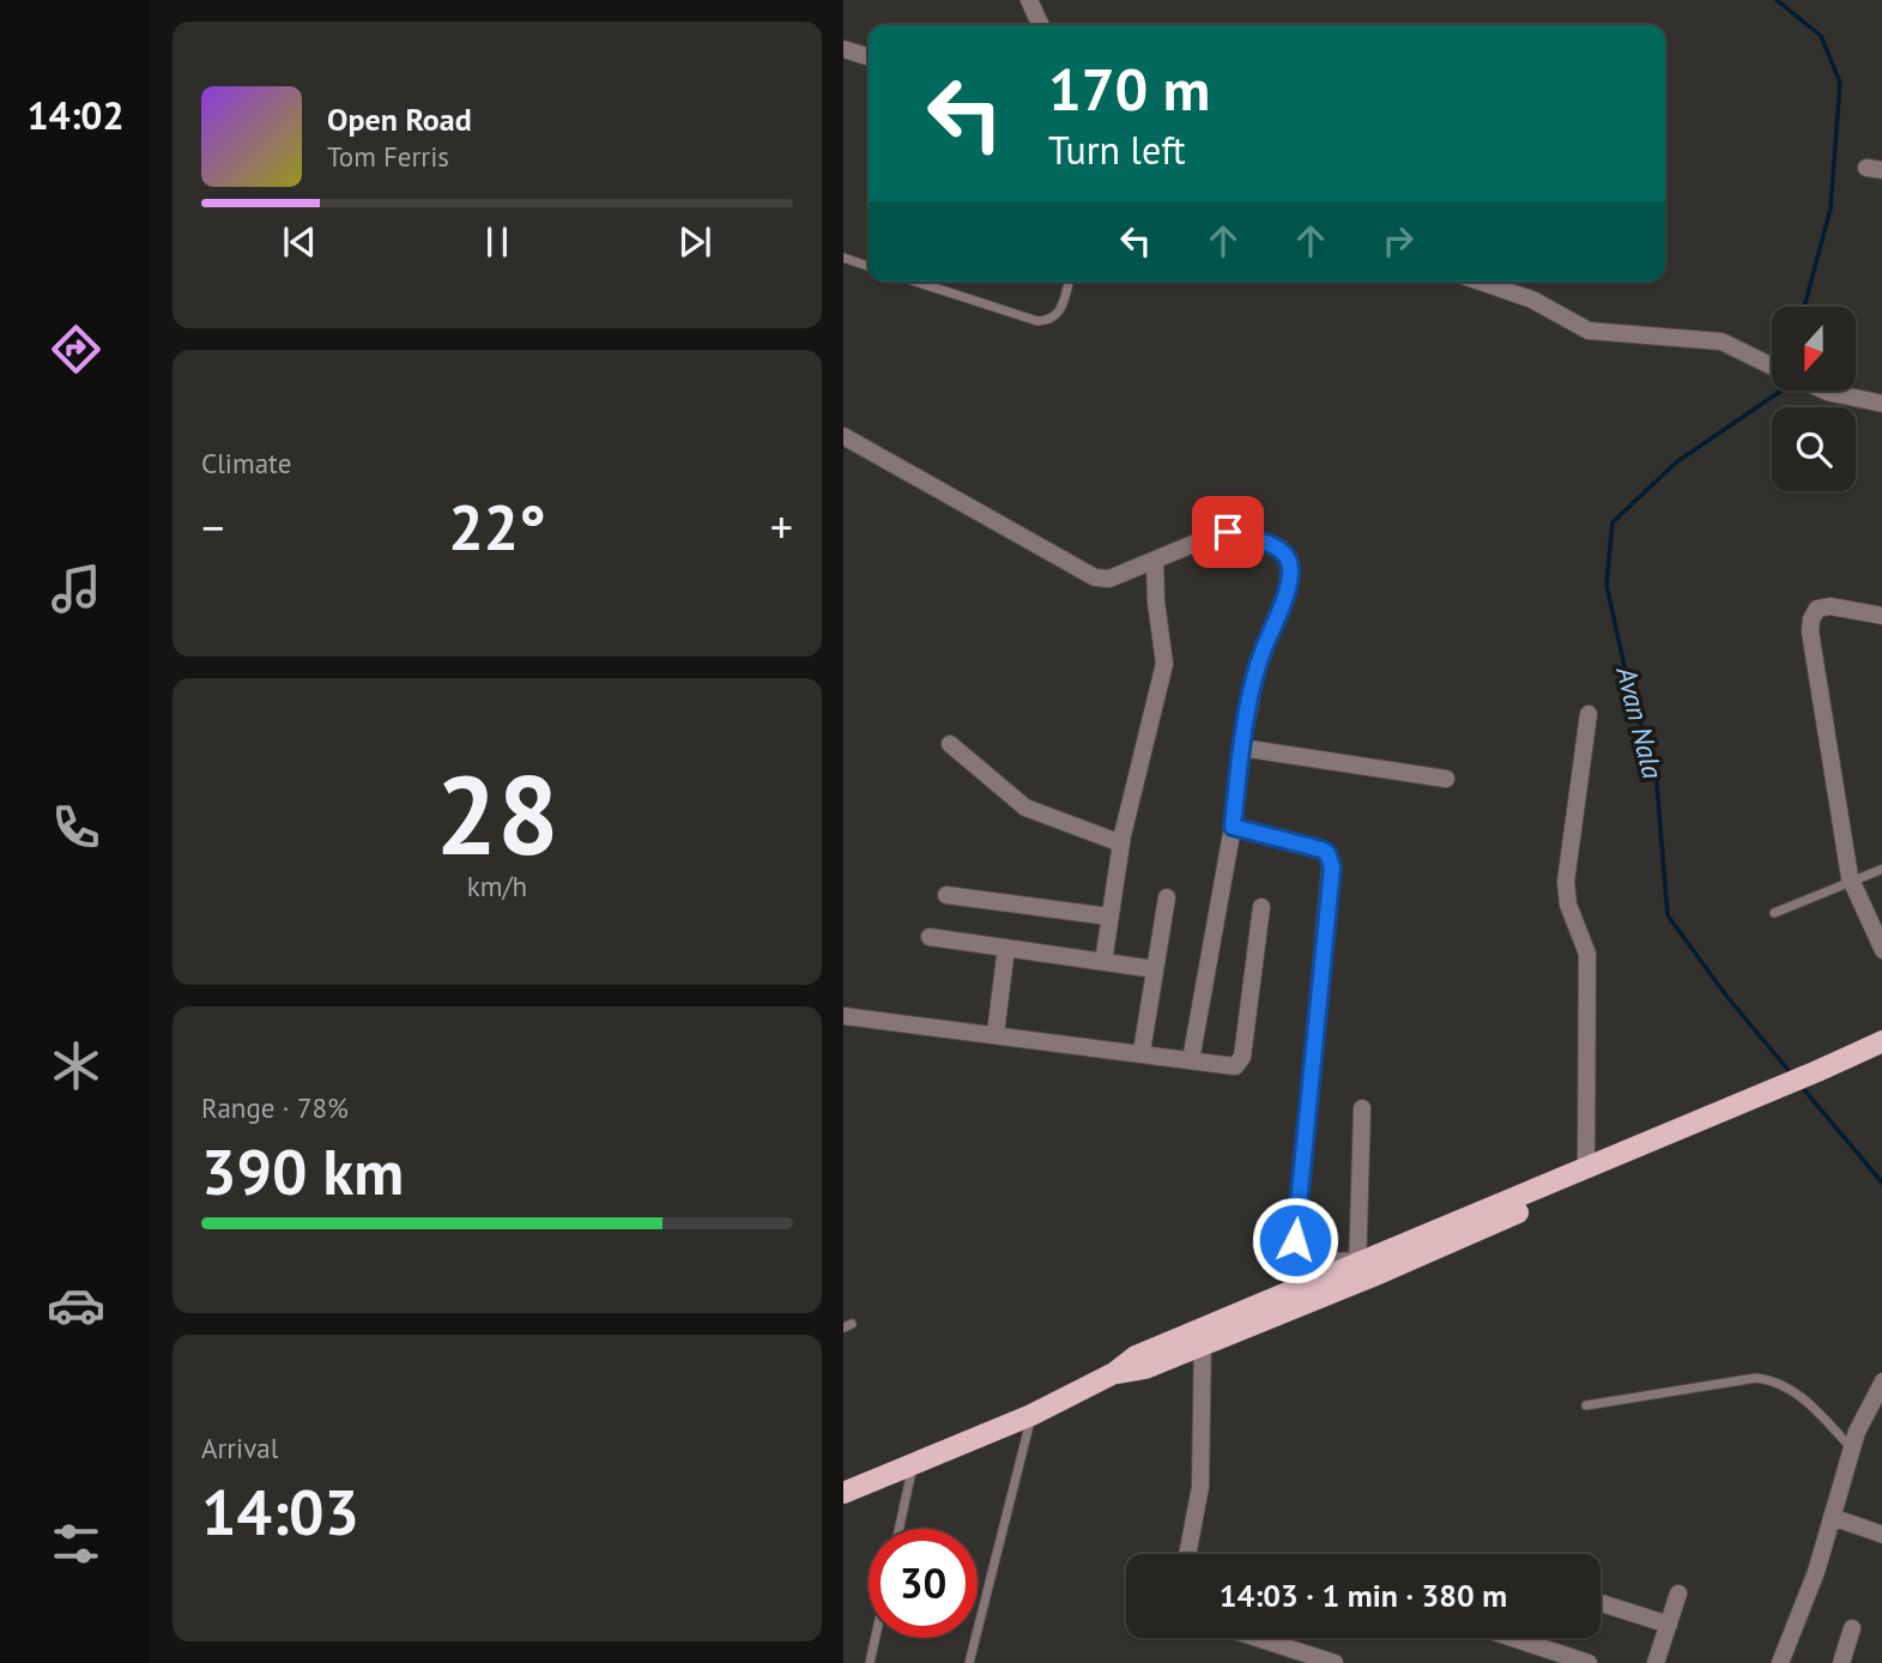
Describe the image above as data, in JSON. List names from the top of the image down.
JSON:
{
  "water": ["Avan Nala"],
  "north": "bottom",
  "page": {
    "tabs": "14:02",
    "turn": ["170 m", "Turn left"],
    "song": ["Open Road", "Tom Ferris"],
    "tile": [
      "Climate",
      ["28", "km/h"],
      ["Range · 78%", "390 km"],
      ["Arrival", "14:03"]
    ],
    "heat": ["−", "22°", "+"],
    "limit": "30",
    "trip": "14:03 · 1 min · 380 m"
  }
}
